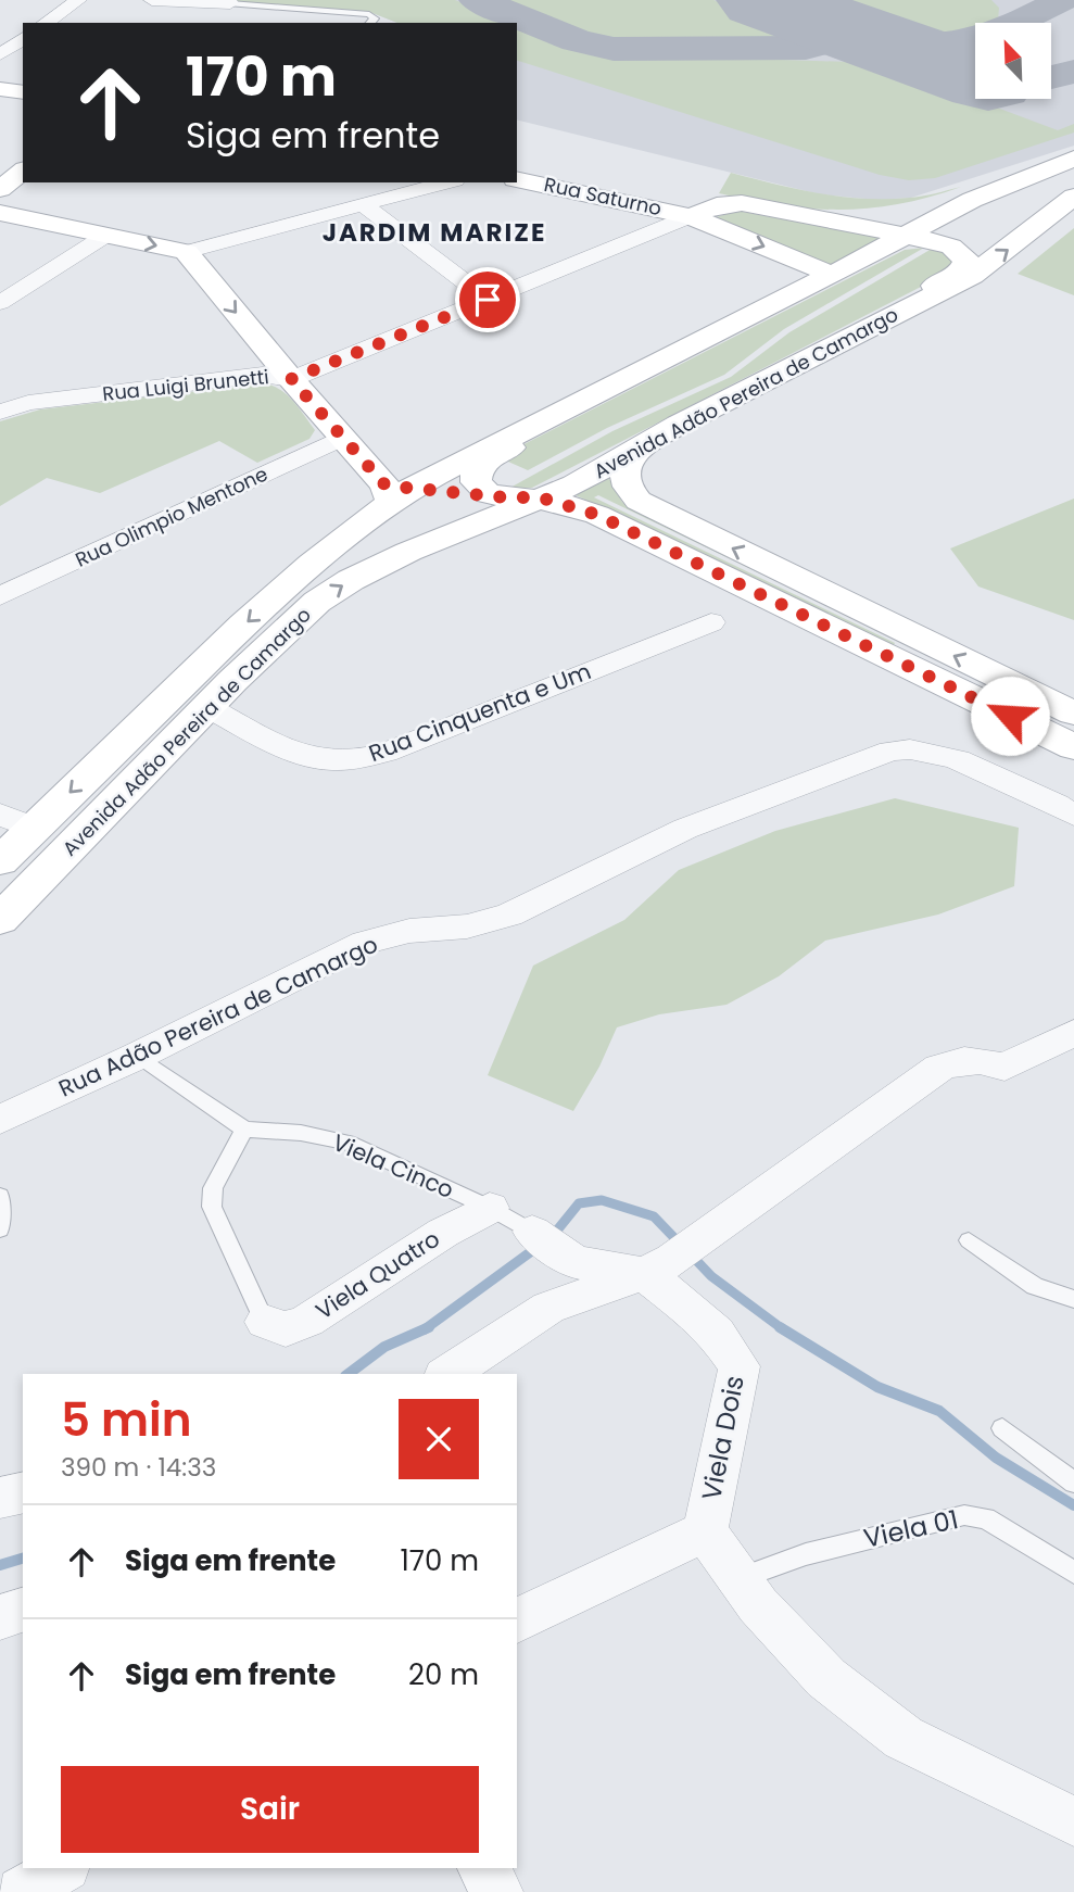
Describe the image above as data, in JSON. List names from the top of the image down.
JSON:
{
  "streets": {
    "main road": ["Rua Saturno", "Rua Luigi Brunetti", "Avenida Adão Pereira de Camargo"],
    "street": [
      "Rua Olimpio Mentone",
      "Rua Cinquenta e Um",
      "Rua Adão Pereira de Camargo",
      "Viela Quatro",
      "Viela Dois"
    ],
    "lane": ["Viela Cinco", "Viela 01"]
  },
  "crossings": [
    ["Rua Saturno", "Rua Luigi Brunetti"],
    ["Avenida Adão Pereira de Camargo", "Rua Cinquenta e Um"],
    ["Viela Cinco", "Viela Quatro"],
    ["Viela Cinco", "Viela Dois"]
  ],
  "districts": ["JARDIM MARIZE"],
  "north": "top left",
  "page": {
    "turn": ["170 m", "Siga em frente"],
    "heading": ["5 min", "390 m · 14:33"],
    "list": [
      {
        "name": "Siga em frente",
        "value": "170 m"
      },
      {
        "name": "Siga em frente",
        "value": "20 m"
      }
    ],
    "buttons": "Sair"
  }
}
